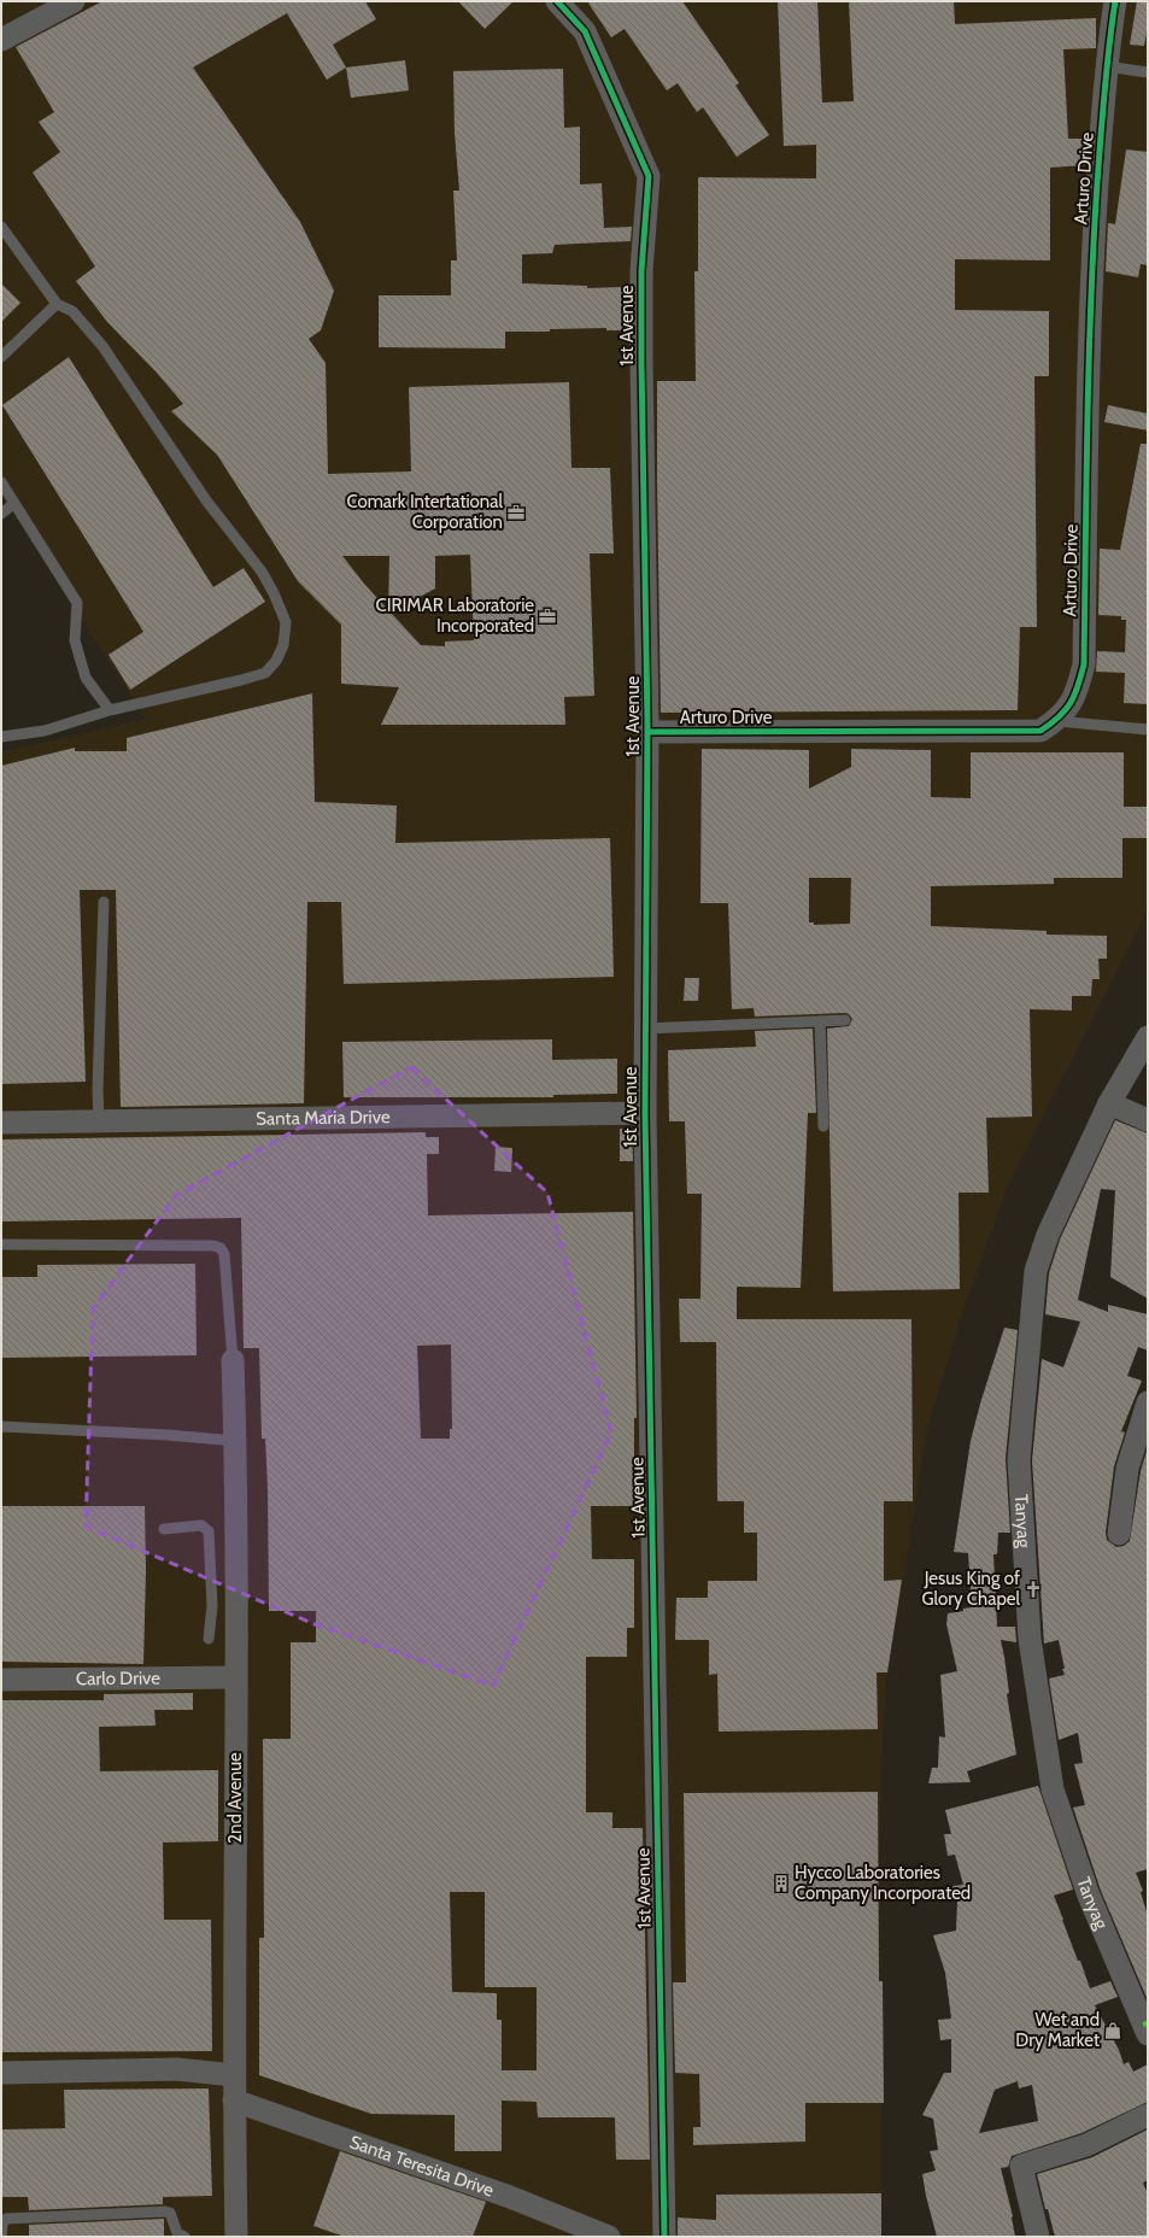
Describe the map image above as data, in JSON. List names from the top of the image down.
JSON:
{
  "streets": {
    "street": [
      "Arturo Drive",
      "1st Avenue",
      "Santa Maria Drive",
      "Tanyag",
      "Carlo Drive",
      "2nd Avenue",
      "Santa Teresita Drive"
    ]
  },
  "crossings": [
    ["Arturo Drive", "1st Avenue"],
    ["1st Avenue", "Santa Maria Drive"],
    ["Carlo Drive", "2nd Avenue"],
    ["2nd Avenue", "Santa Teresita Drive"]
  ],
  "places": {
    "office": ["Comark Intertational Corporation", "CIRIMAR Laboratorie Incorporated"],
    "church": ["Jesus King of Glory Chapel"],
    "building": ["Hycco Laboratories Company Incorporated"],
    "shop": ["Wet and Dry Market"]
  }
}
